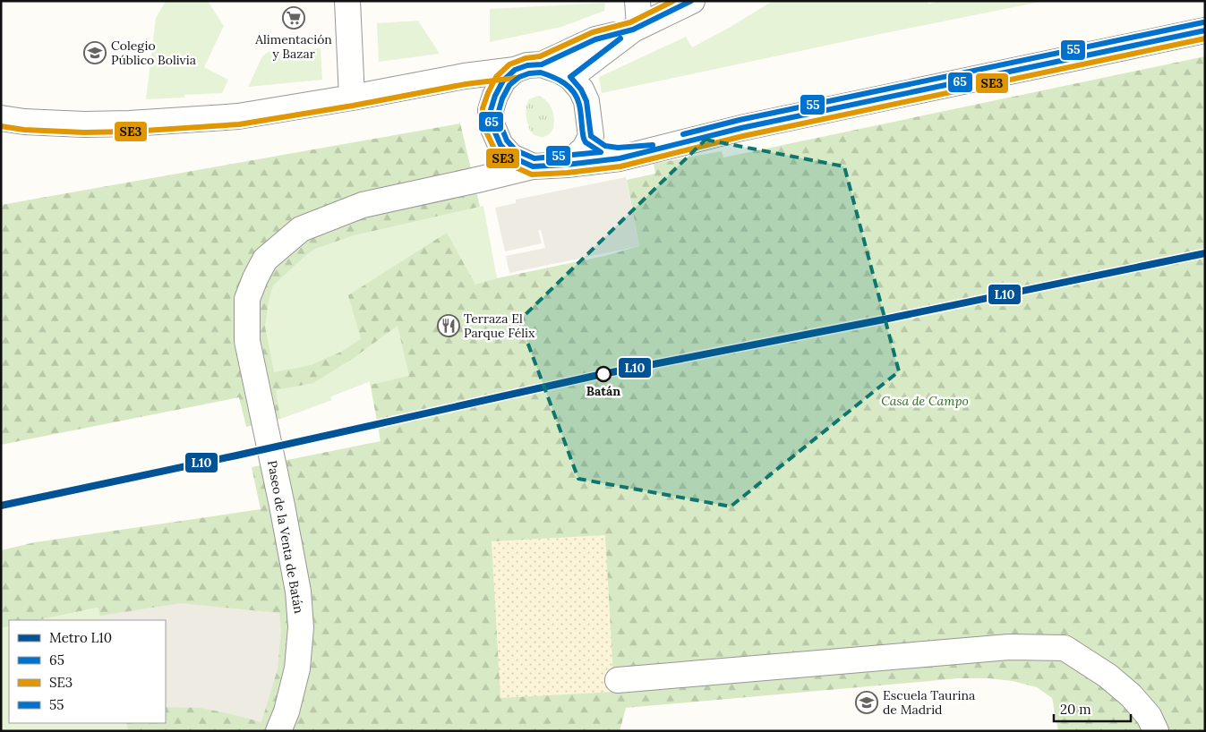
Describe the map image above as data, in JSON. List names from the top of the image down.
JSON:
{
  "streets": {
    "street": ["Paseo de la Venta de Batán"]
  },
  "parks": ["Casa de Campo"],
  "places": {
    "supermarket": ["Alimentación y Bazar"],
    "school or university": ["Colegio Público Bolivia", "Escuela Taurina de Madrid"],
    "restaurant": ["Terraza El Parque Félix"],
    "other": ["Batán"]
  },
  "lines": [
    "transit line 65",
    "transit line SE3",
    "transit line 55",
    "metro line L10"
  ],
  "legend": [
    "Metro L10",
    "65",
    "SE3",
    "55"
  ],
  "scale_bar": "20 m"
}
